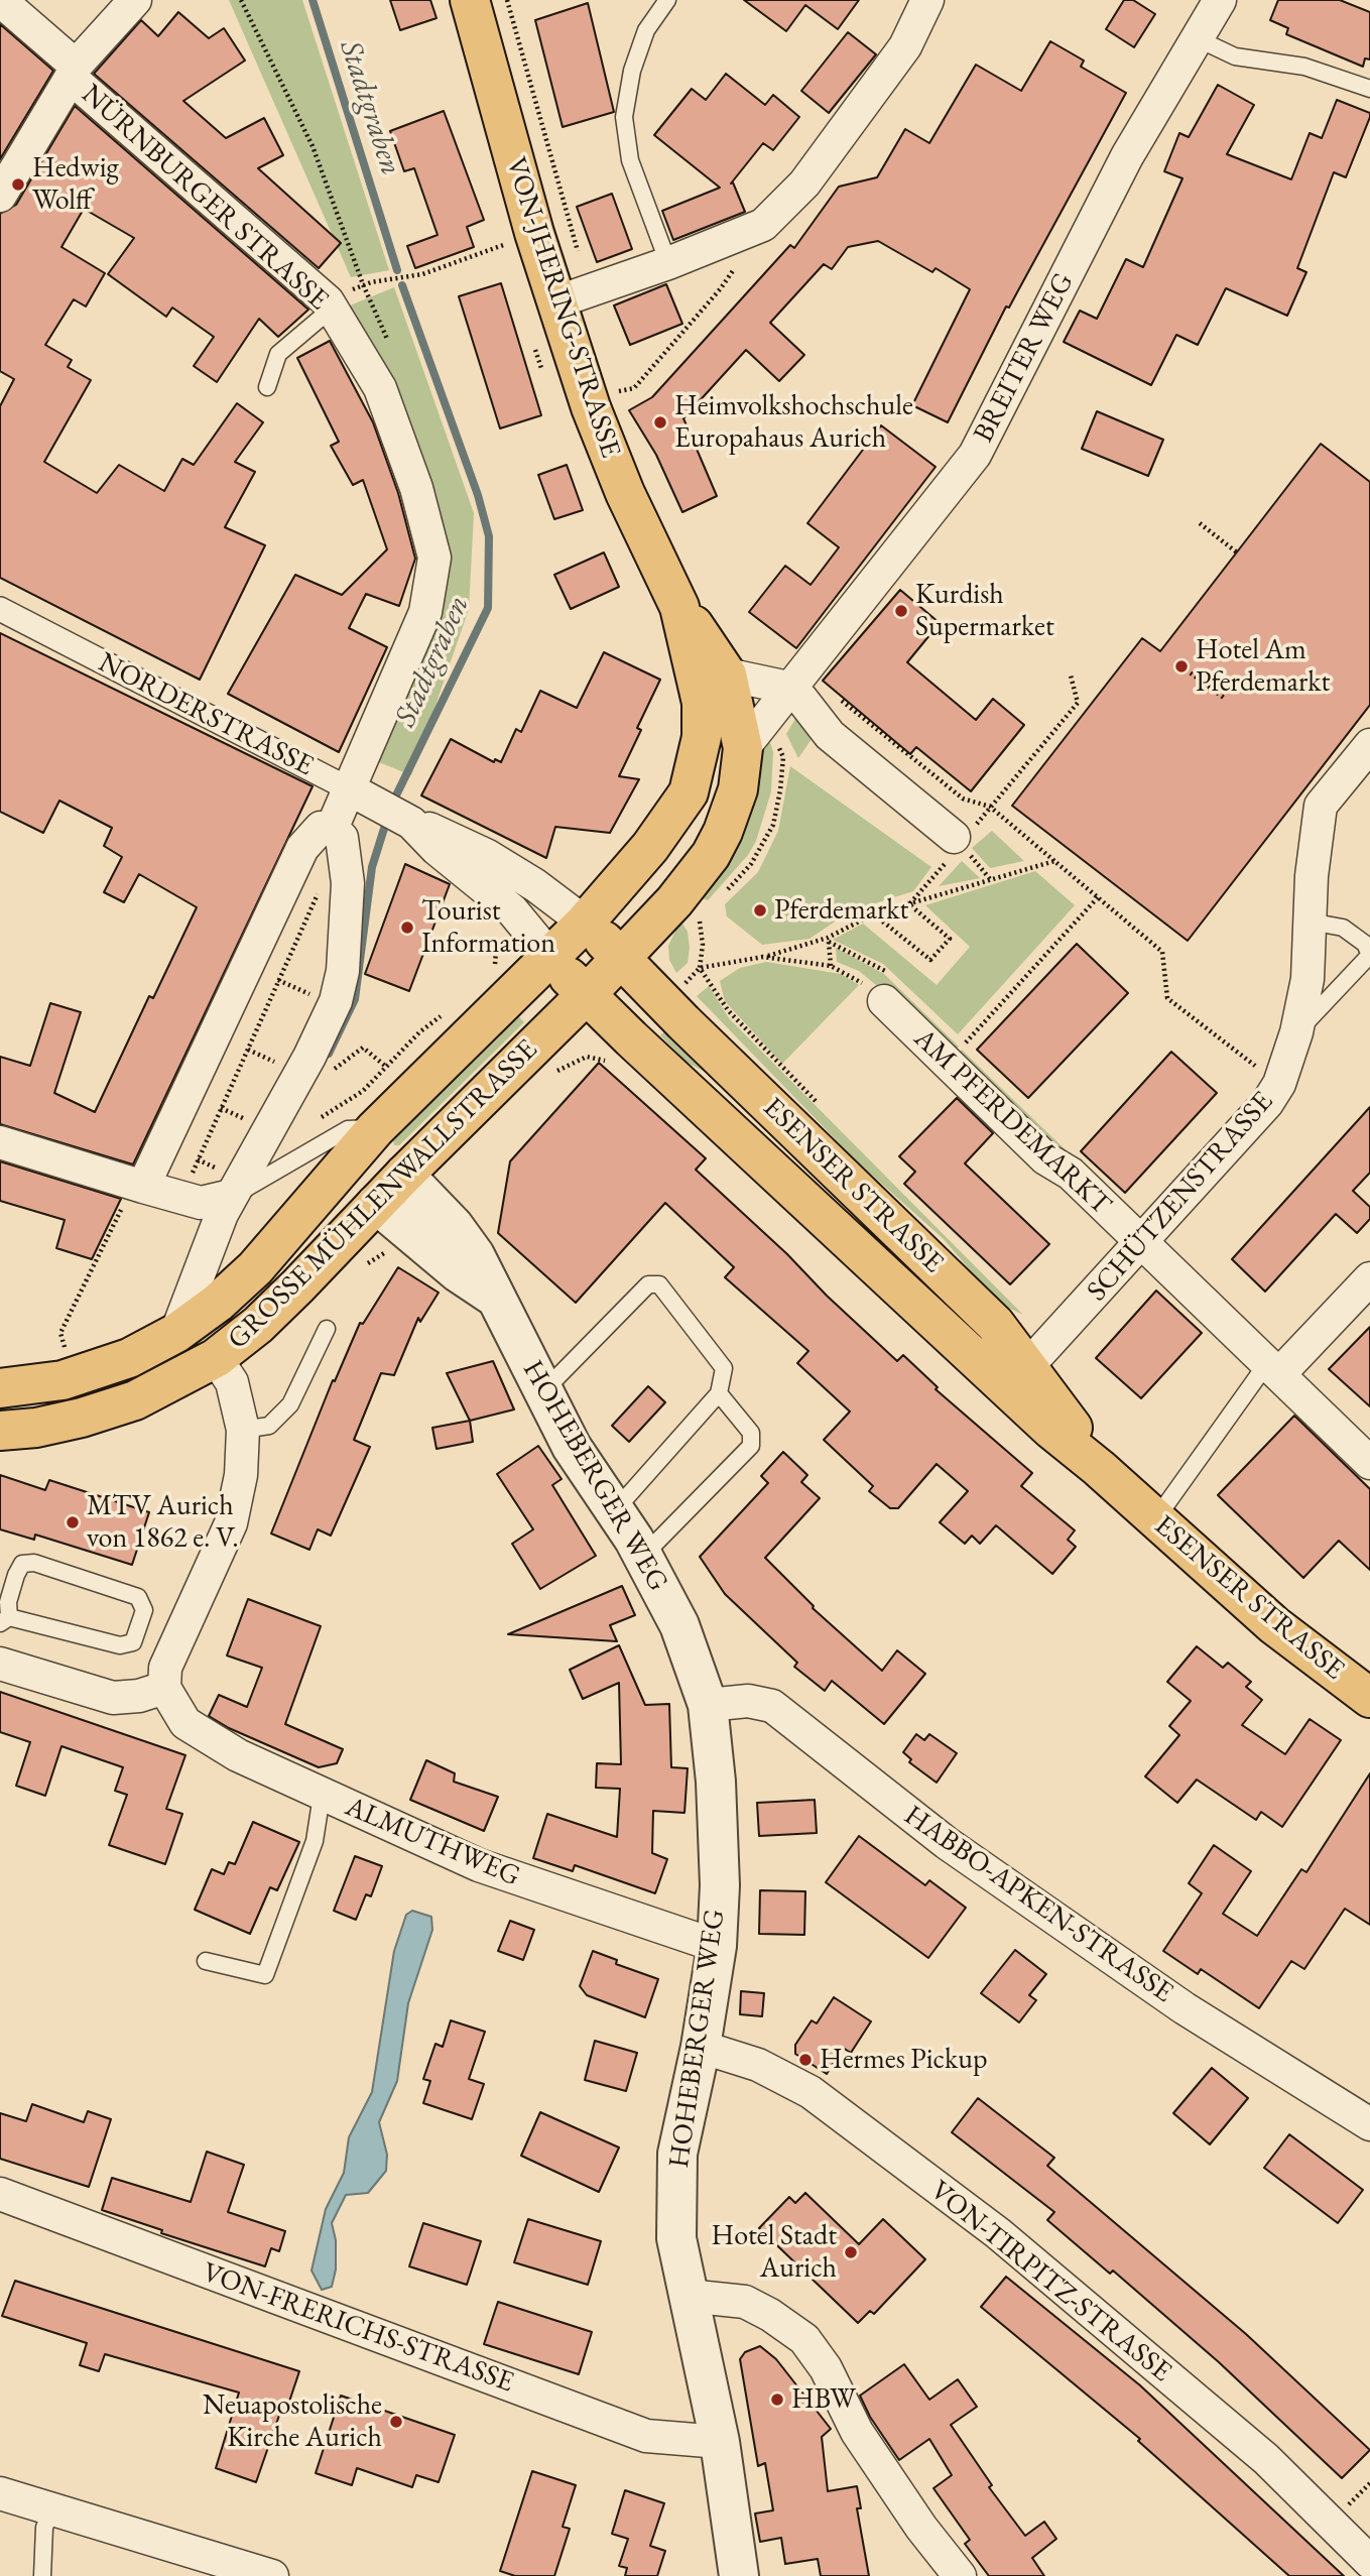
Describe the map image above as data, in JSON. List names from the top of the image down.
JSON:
{
  "streets": {
    "main road": [
      "VON-JHERING-STRASSE",
      "ESENSER STRASSE",
      "GROSSE MÜHLENWALLSTRASSE",
      "HOHEBERGER WEG"
    ],
    "street": [
      "NÜRNBURGER STRASSE",
      "BREITER WEG",
      "NORDERSTRASSE",
      "AM PFERDEMARKT",
      "SCHÜTZENSTRASSE",
      "ALMUTHWEG",
      "HABBO-APKEN-STRASSE",
      "VON-TIRPITZ-STRASSE",
      "VON-FRERICHS-STRASSE"
    ]
  },
  "crossings": [
    ["NÜRNBURGER STRASSE", "NORDERSTRASSE"],
    ["VON-JHERING-STRASSE", "BREITER WEG"],
    ["VON-JHERING-STRASSE", "NORDERSTRASSE"],
    ["VON-JHERING-STRASSE", "ESENSER STRASSE"],
    ["VON-JHERING-STRASSE", "GROSSE MÜHLENWALLSTRASSE"],
    ["NORDERSTRASSE", "ESENSER STRASSE"],
    ["NORDERSTRASSE", "GROSSE MÜHLENWALLSTRASSE"],
    ["AM PFERDEMARKT", "SCHÜTZENSTRASSE"],
    ["ESENSER STRASSE", "GROSSE MÜHLENWALLSTRASSE"],
    ["ESENSER STRASSE", "SCHÜTZENSTRASSE"],
    ["GROSSE MÜHLENWALLSTRASSE", "HOHEBERGER WEG"],
    ["HOHEBERGER WEG", "ALMUTHWEG"],
    ["HOHEBERGER WEG", "HABBO-APKEN-STRASSE"],
    ["HOHEBERGER WEG", "VON-TIRPITZ-STRASSE"],
    ["HOHEBERGER WEG", "VON-FRERICHS-STRASSE"]
  ],
  "water": ["Stadtgraben"],
  "places": [
    "Hedwig Wolff",
    "Heimvolkshochschule Europahaus Aurich",
    "Kurdish Supermarket",
    "Hotel Am Pferdemarkt",
    "Pferdemarkt",
    "Tourist Information",
    "MTV Aurich von 1862 e. V.",
    "Hermes Pickup",
    "Hotel Stadt Aurich",
    "HBW",
    "Neuapostolische Kirche Aurich"
  ]
}
